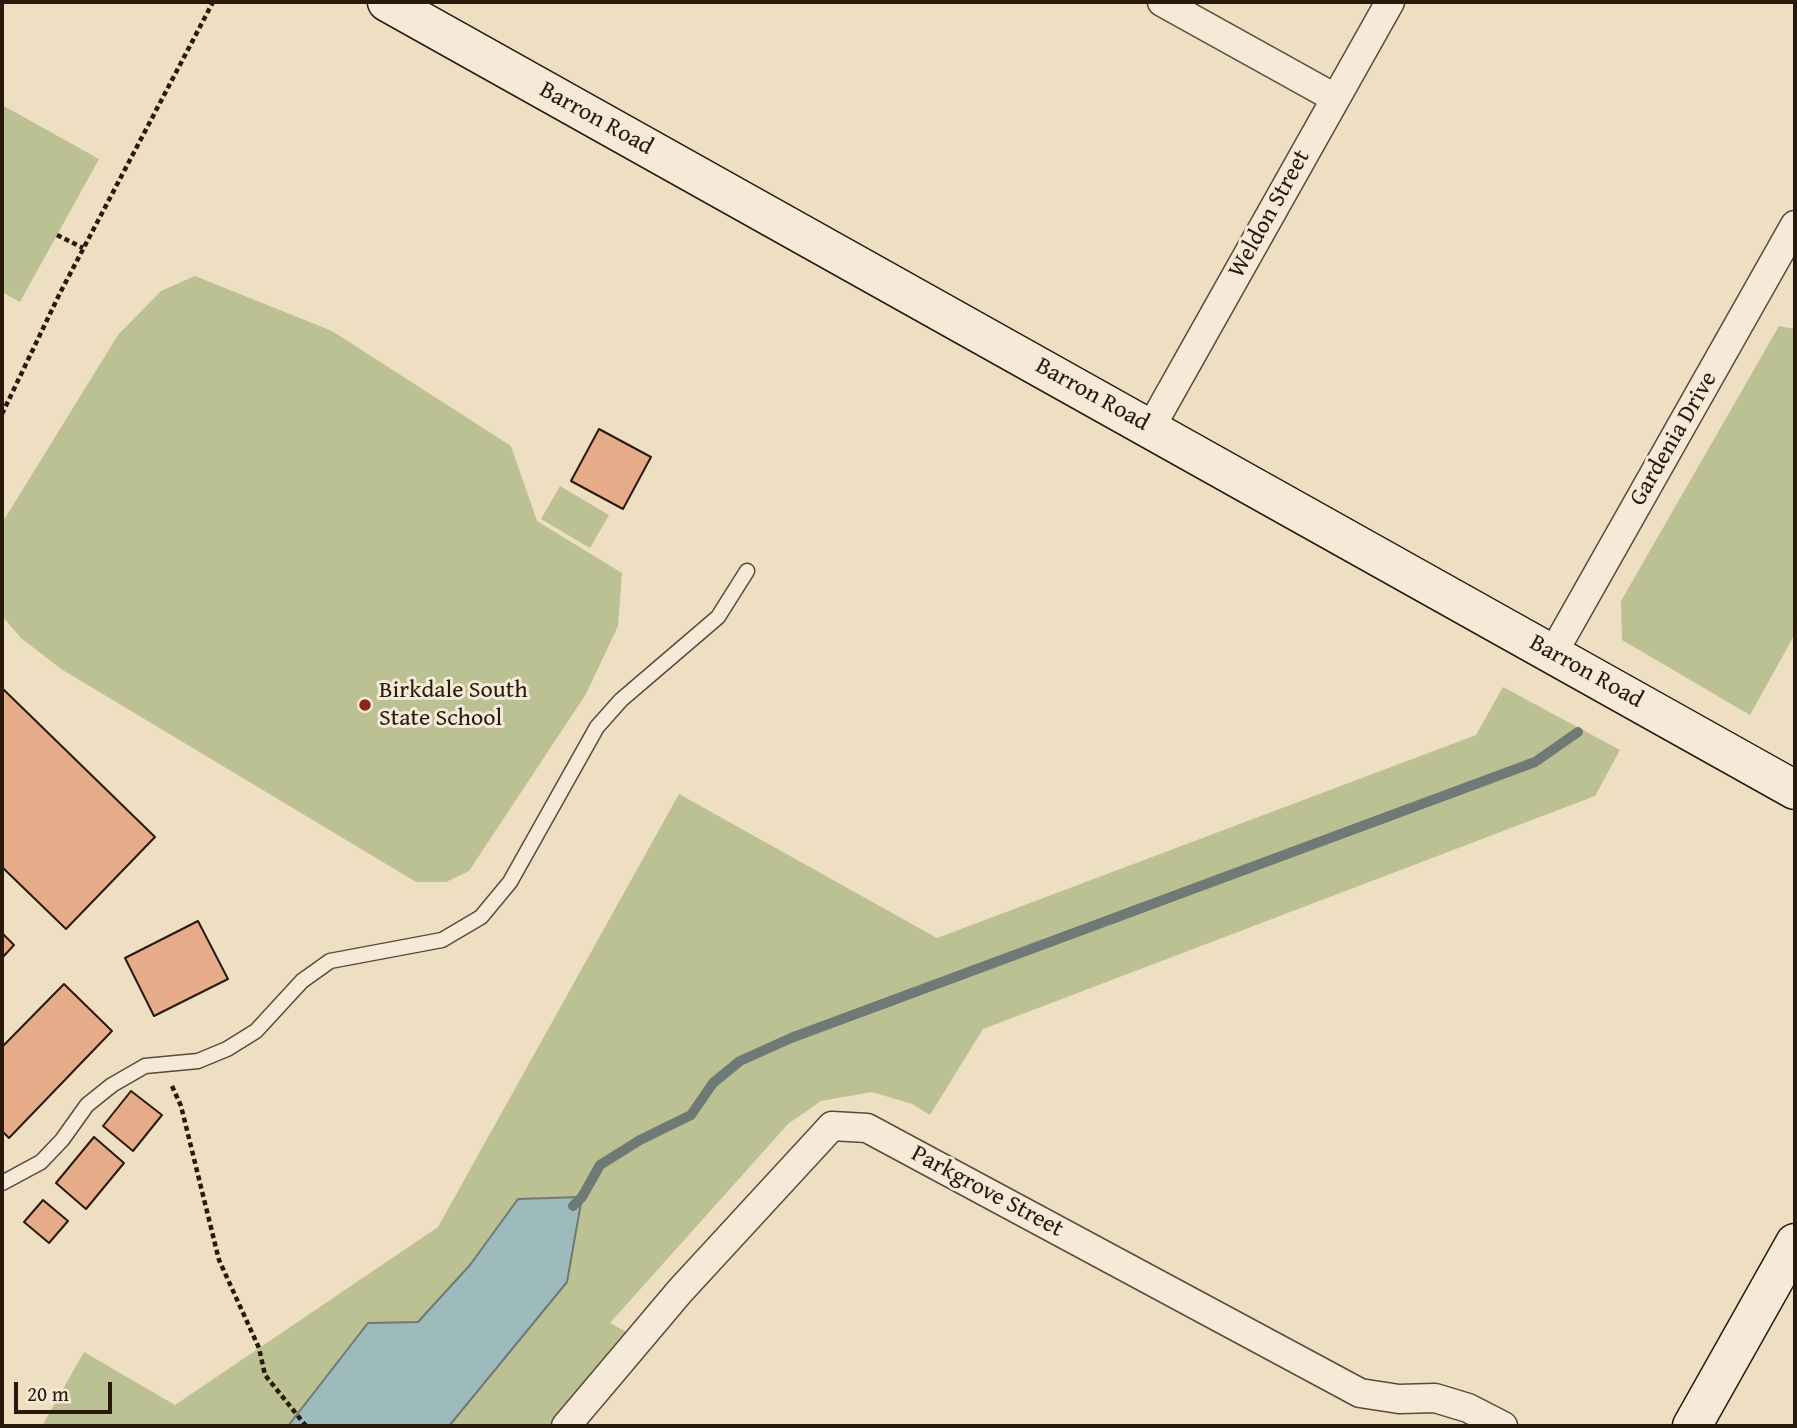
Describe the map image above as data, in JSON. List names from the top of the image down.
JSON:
{
  "streets": {
    "street": [
      "Barron Road",
      "Weldon Street",
      "Gardenia Drive",
      "Parkgrove Street"
    ]
  },
  "crossings": [
    ["Barron Road", "Weldon Street"],
    ["Barron Road", "Gardenia Drive"]
  ],
  "places": ["Birkdale South State School"],
  "scale_bar": "20 m"
}
